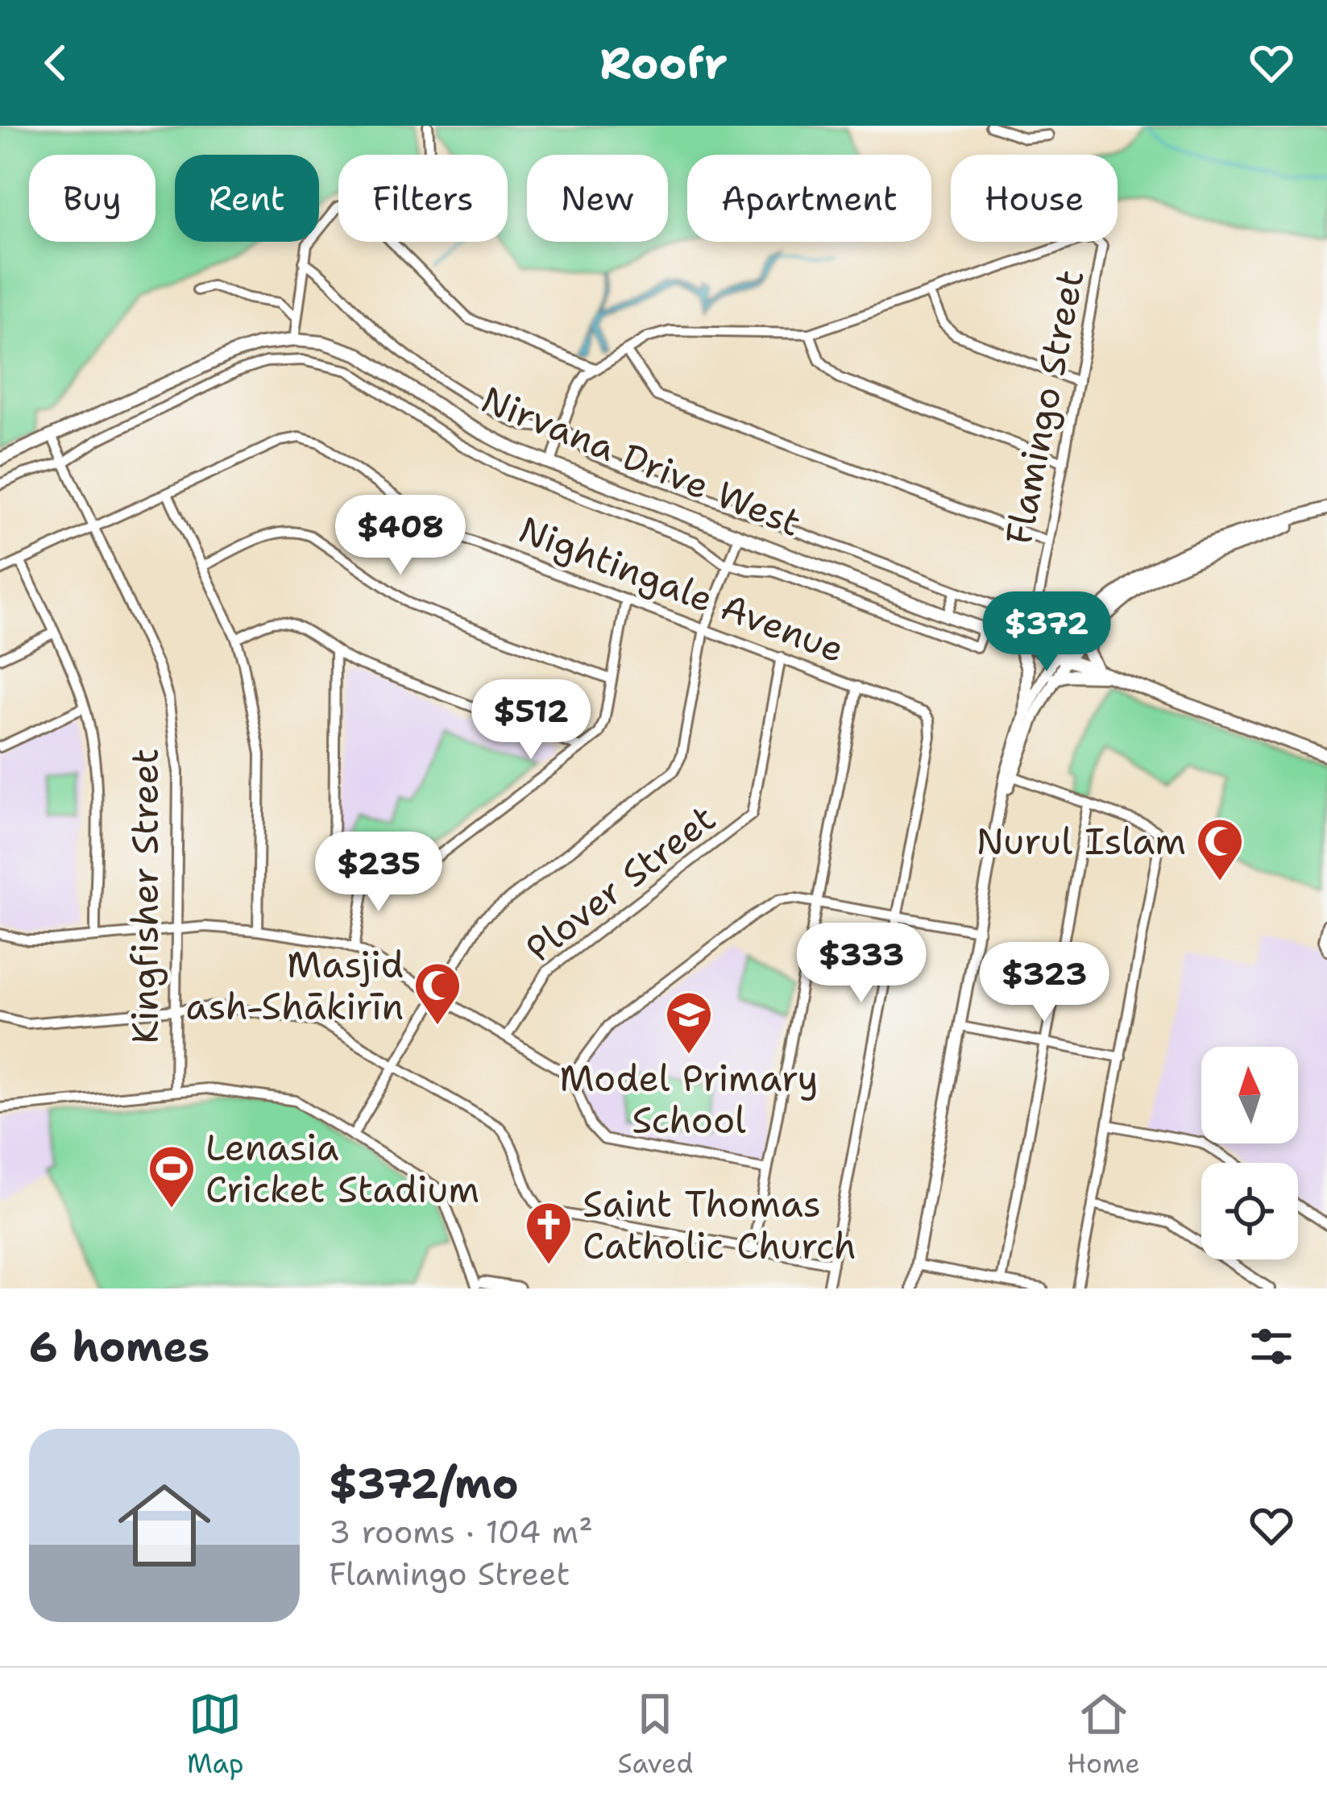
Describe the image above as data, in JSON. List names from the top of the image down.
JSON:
{
  "streets": {
    "main road": ["Nirvana Drive West"],
    "street": [
      "Flamingo Street",
      "Nightingale Avenue",
      "Plover Street",
      "Kingfisher Street"
    ]
  },
  "crossings": [
    ["Nirvana Drive West", "Kingfisher Street"],
    ["Nightingale Avenue", "Plover Street"],
    ["Nightingale Avenue", "Kingfisher Street"]
  ],
  "places": {
    "mosque": ["Nurul Islam", "Masjid ash-Shākirīn"],
    "school or university": ["Model Primary School"],
    "sports": ["Lenasia Cricket Stadium"],
    "church": ["Saint Thomas Catholic Church"]
  },
  "north": "top",
  "page": {
    "header": "Roofr",
    "chip": [
      "Buy",
      "Rent",
      "Filters",
      "New",
      "Apartment",
      "House"
    ],
    "price": [
      "$408",
      "$372",
      "$512",
      "$235",
      "$333",
      "$323"
    ],
    "heading": "6 homes",
    "list": [
      {
        "name": "$372/mo",
        "note": "3 rooms · 104 m² · Flamingo Street"
      }
    ],
    "tabs": ["Map", "Saved", "Home"]
  }
}
